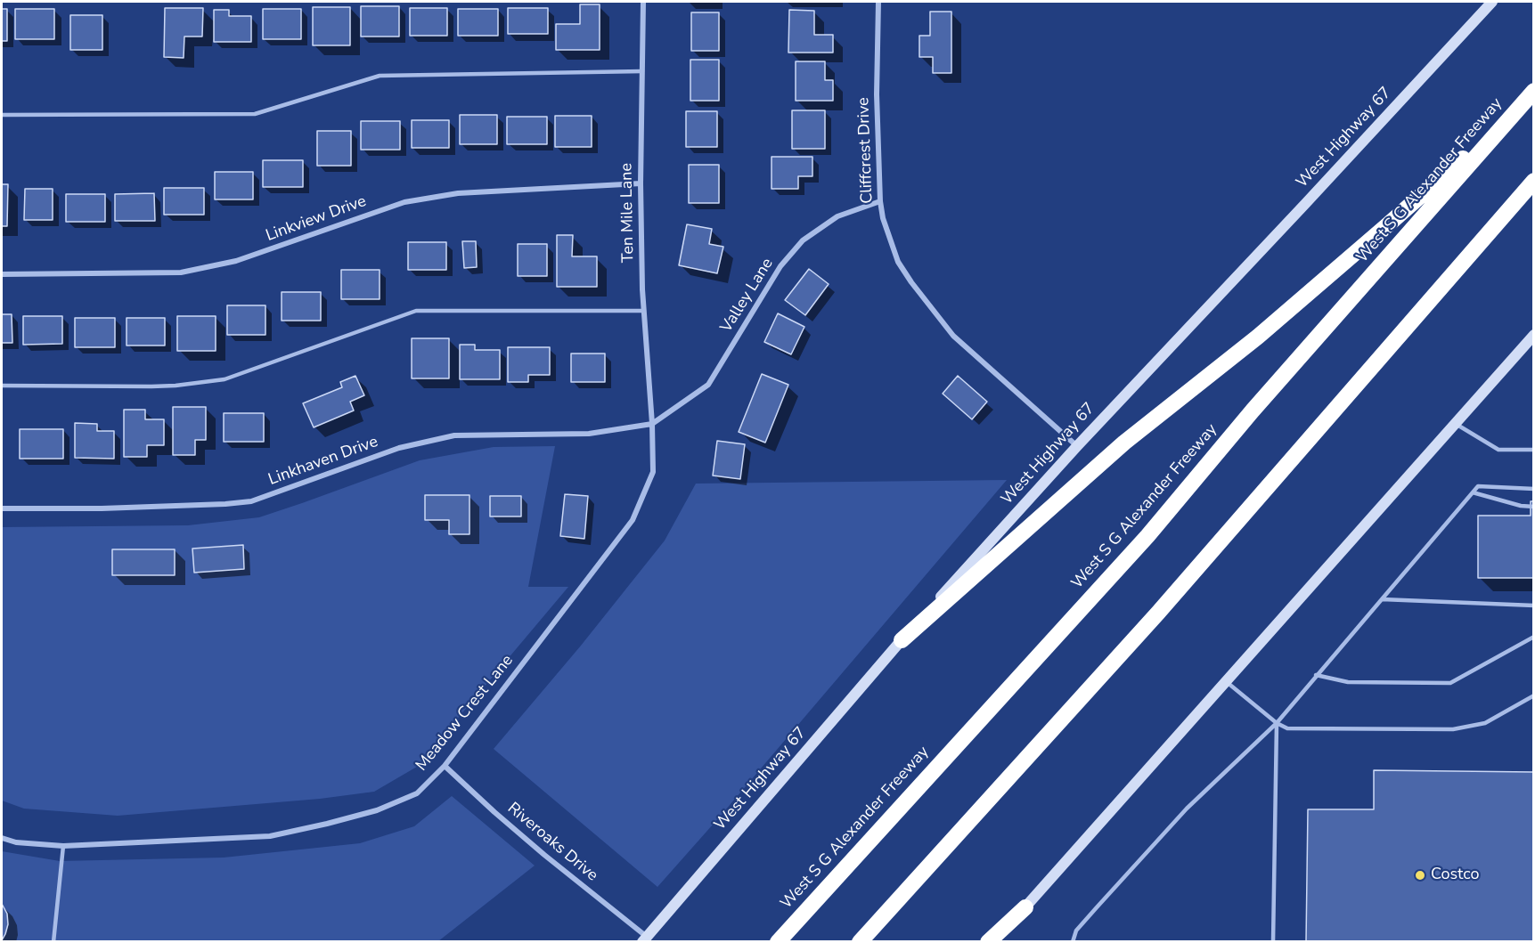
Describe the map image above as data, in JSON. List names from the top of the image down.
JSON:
{
  "streets": {
    "highway": ["West S G Alexander Freeway"],
    "main road": ["West Highway 67"],
    "street": [
      "Cliffcrest Drive",
      "Ten Mile Lane",
      "Linkview Drive",
      "Valley Lane",
      "Linkhaven Drive",
      "Meadow Crest Lane",
      "Riveroaks Drive"
    ]
  },
  "crossings": [
    ["West Highway 67", "Cliffcrest Drive"],
    ["West Highway 67", "Riveroaks Drive"],
    ["Cliffcrest Drive", "Valley Lane"],
    ["Ten Mile Lane", "Linkview Drive"],
    ["Ten Mile Lane", "Valley Lane"],
    ["Ten Mile Lane", "Linkhaven Drive"],
    ["Ten Mile Lane", "Meadow Crest Lane"],
    ["Valley Lane", "Linkhaven Drive"],
    ["Valley Lane", "Meadow Crest Lane"],
    ["Linkhaven Drive", "Meadow Crest Lane"],
    ["Meadow Crest Lane", "Riveroaks Drive"]
  ],
  "places": ["Costco"]
}
